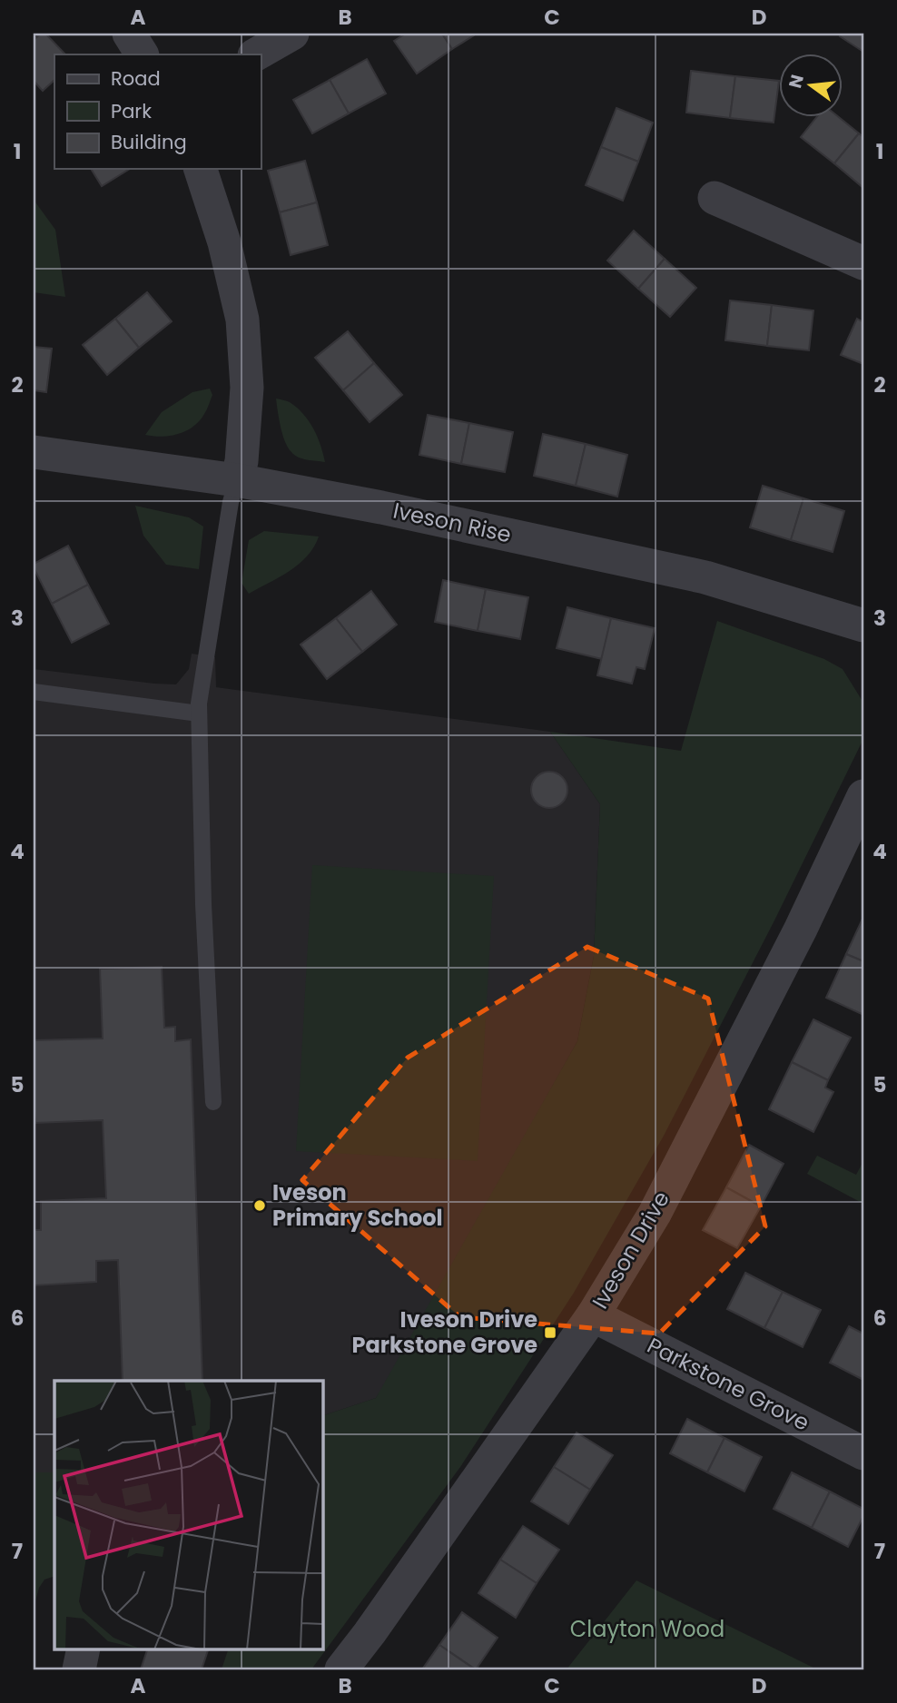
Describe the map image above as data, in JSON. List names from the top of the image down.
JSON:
{
  "streets": {
    "street": ["Iveson Rise", "Iveson Drive", "Parkstone Grove"]
  },
  "crossings": [
    ["Iveson Drive", "Parkstone Grove"]
  ],
  "parks": ["Clayton Wood"],
  "places": {
    "other": ["Iveson Primary School"],
    "transit": ["Iveson Drive Parkstone Grove"]
  },
  "legend": ["Road", "Park", "Building"],
  "north": "left",
  "grid": {
    "columns": [
      "A",
      "B",
      "C",
      "D"
    ],
    "rows": [
      "1",
      "2",
      "3",
      "4",
      "5",
      "6",
      "7"
    ]
  }
}
